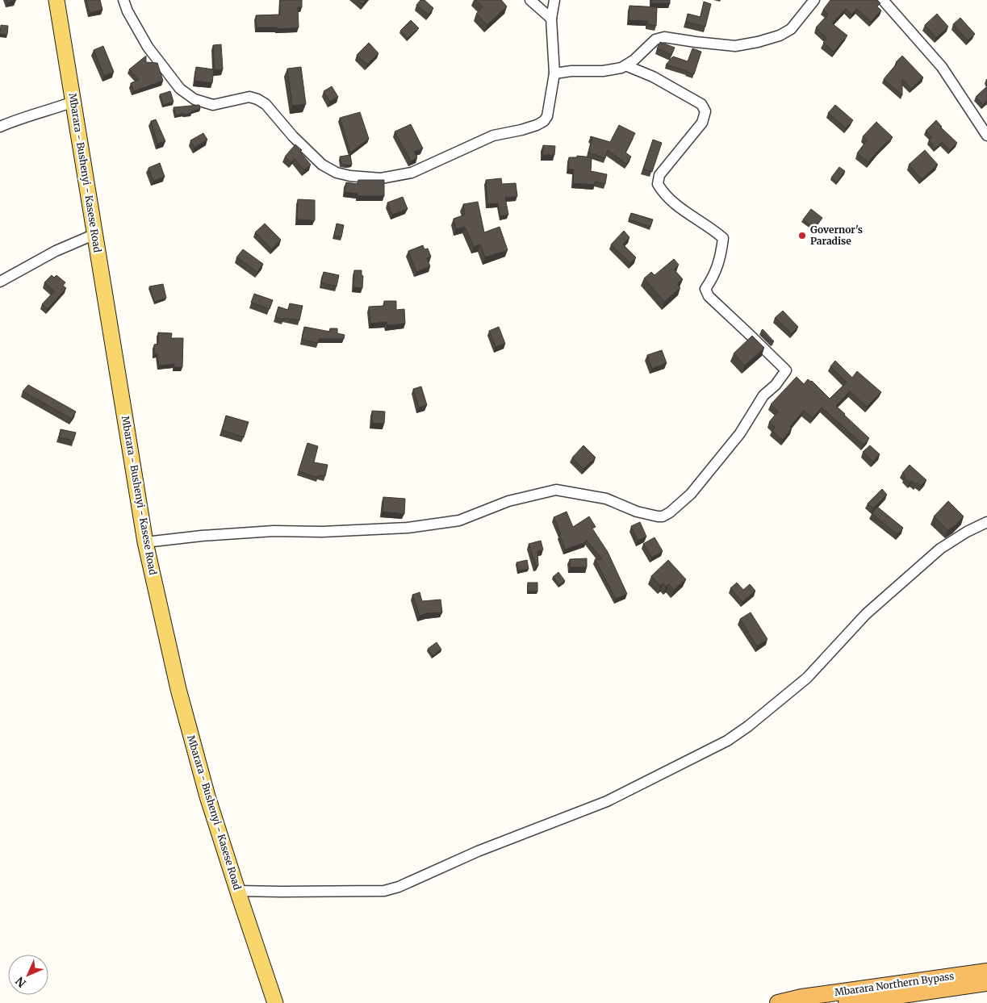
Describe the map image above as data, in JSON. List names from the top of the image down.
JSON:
{
  "streets": {
    "highway": ["Mbarara Northern Bypass"],
    "main road": ["Mbarara - Bushenyi - Kasese Road"]
  },
  "places": ["Governor's Paradise"],
  "north": "bottom left"
}
